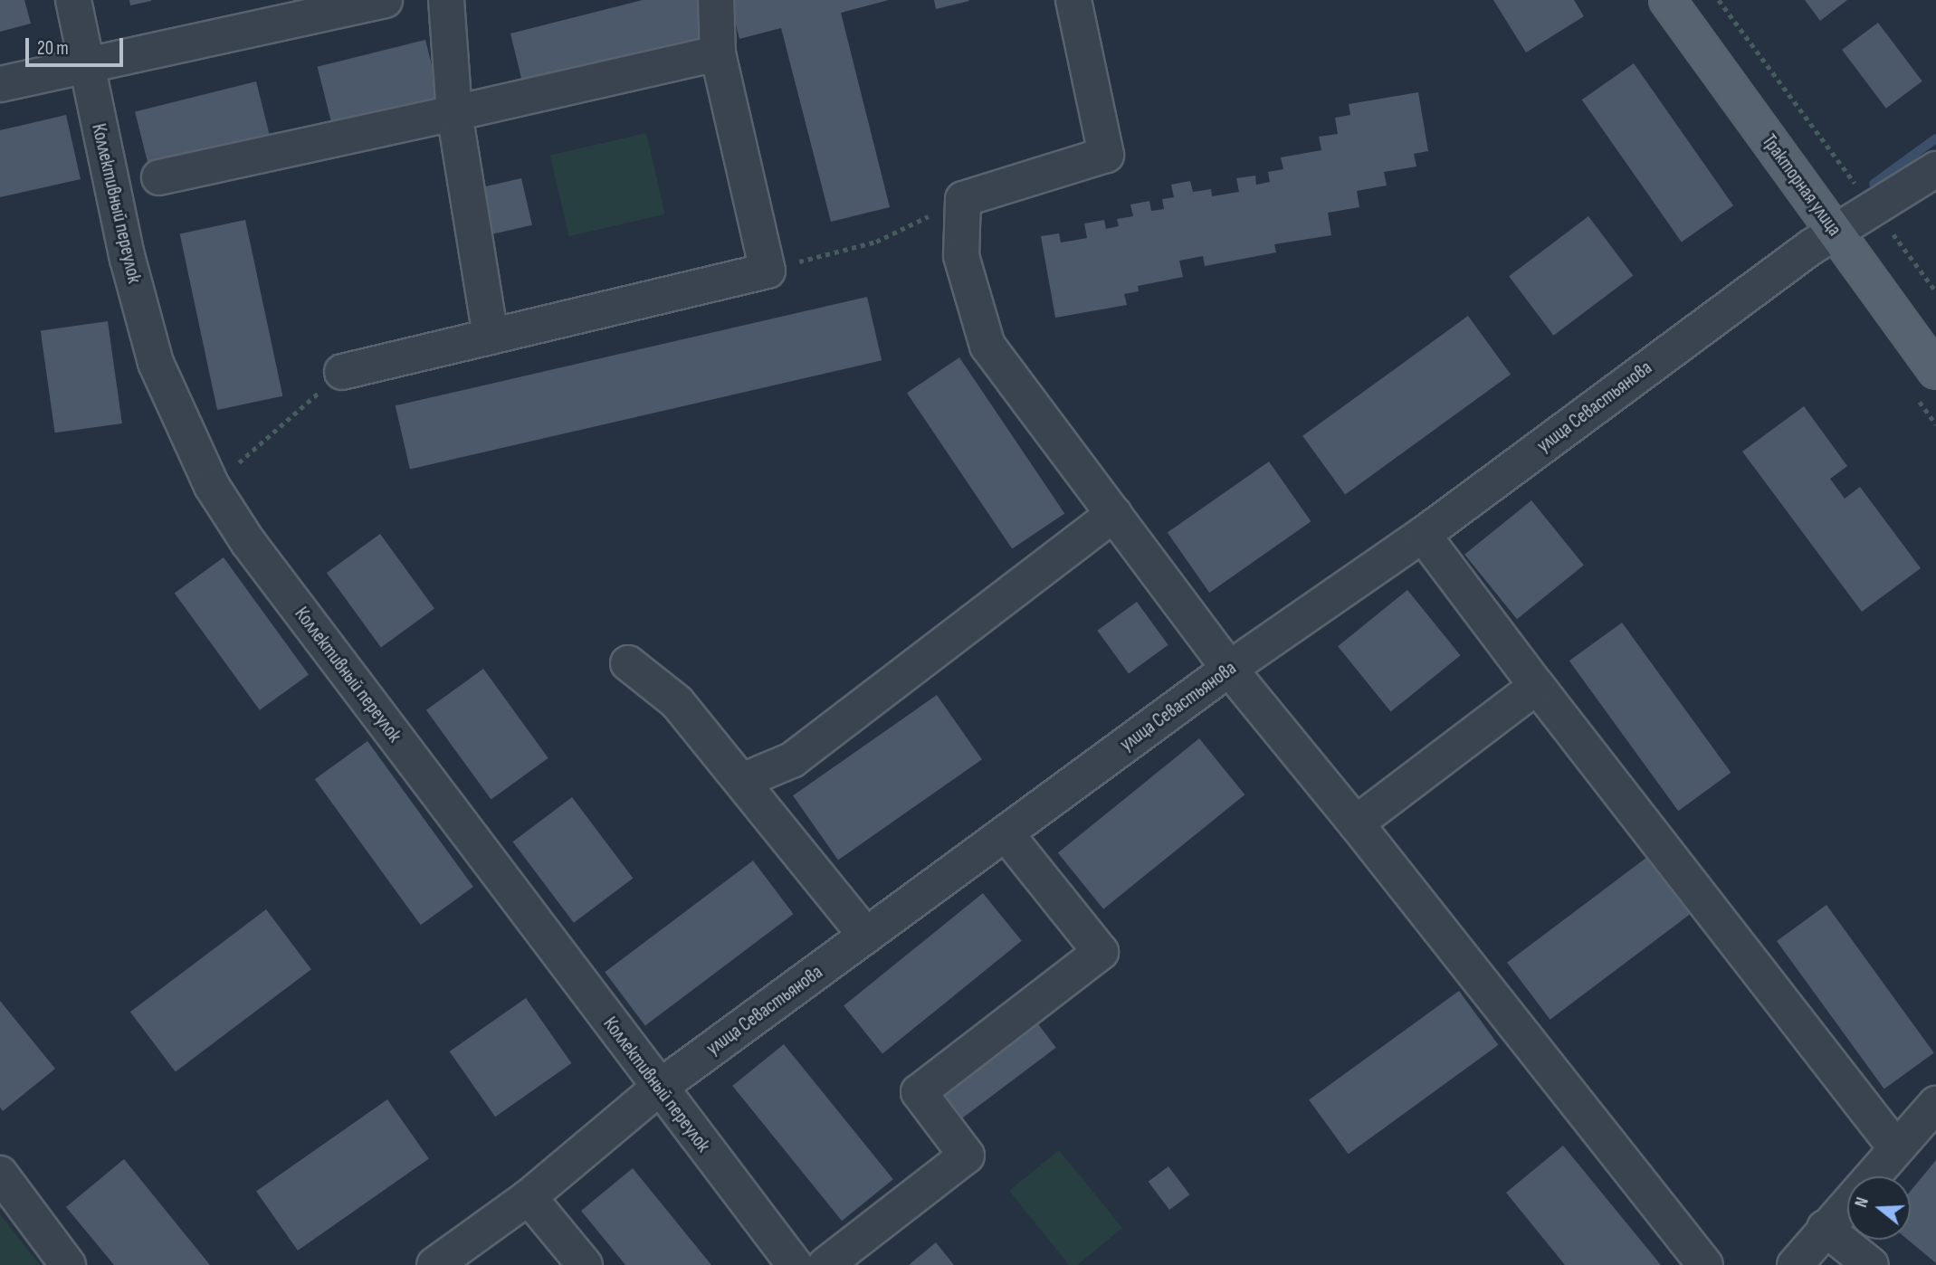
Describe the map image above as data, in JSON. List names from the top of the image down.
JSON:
{
  "streets": {
    "main road": ["Тракторная улица"],
    "street": ["Коллективный переулок", "улица Севастьянова"]
  },
  "crossings": [
    ["Тракторная улица", "улица Севастьянова"],
    ["Коллективный переулок", "улица Севастьянова"]
  ],
  "scale_bar": "20 m",
  "north": "left"
}
